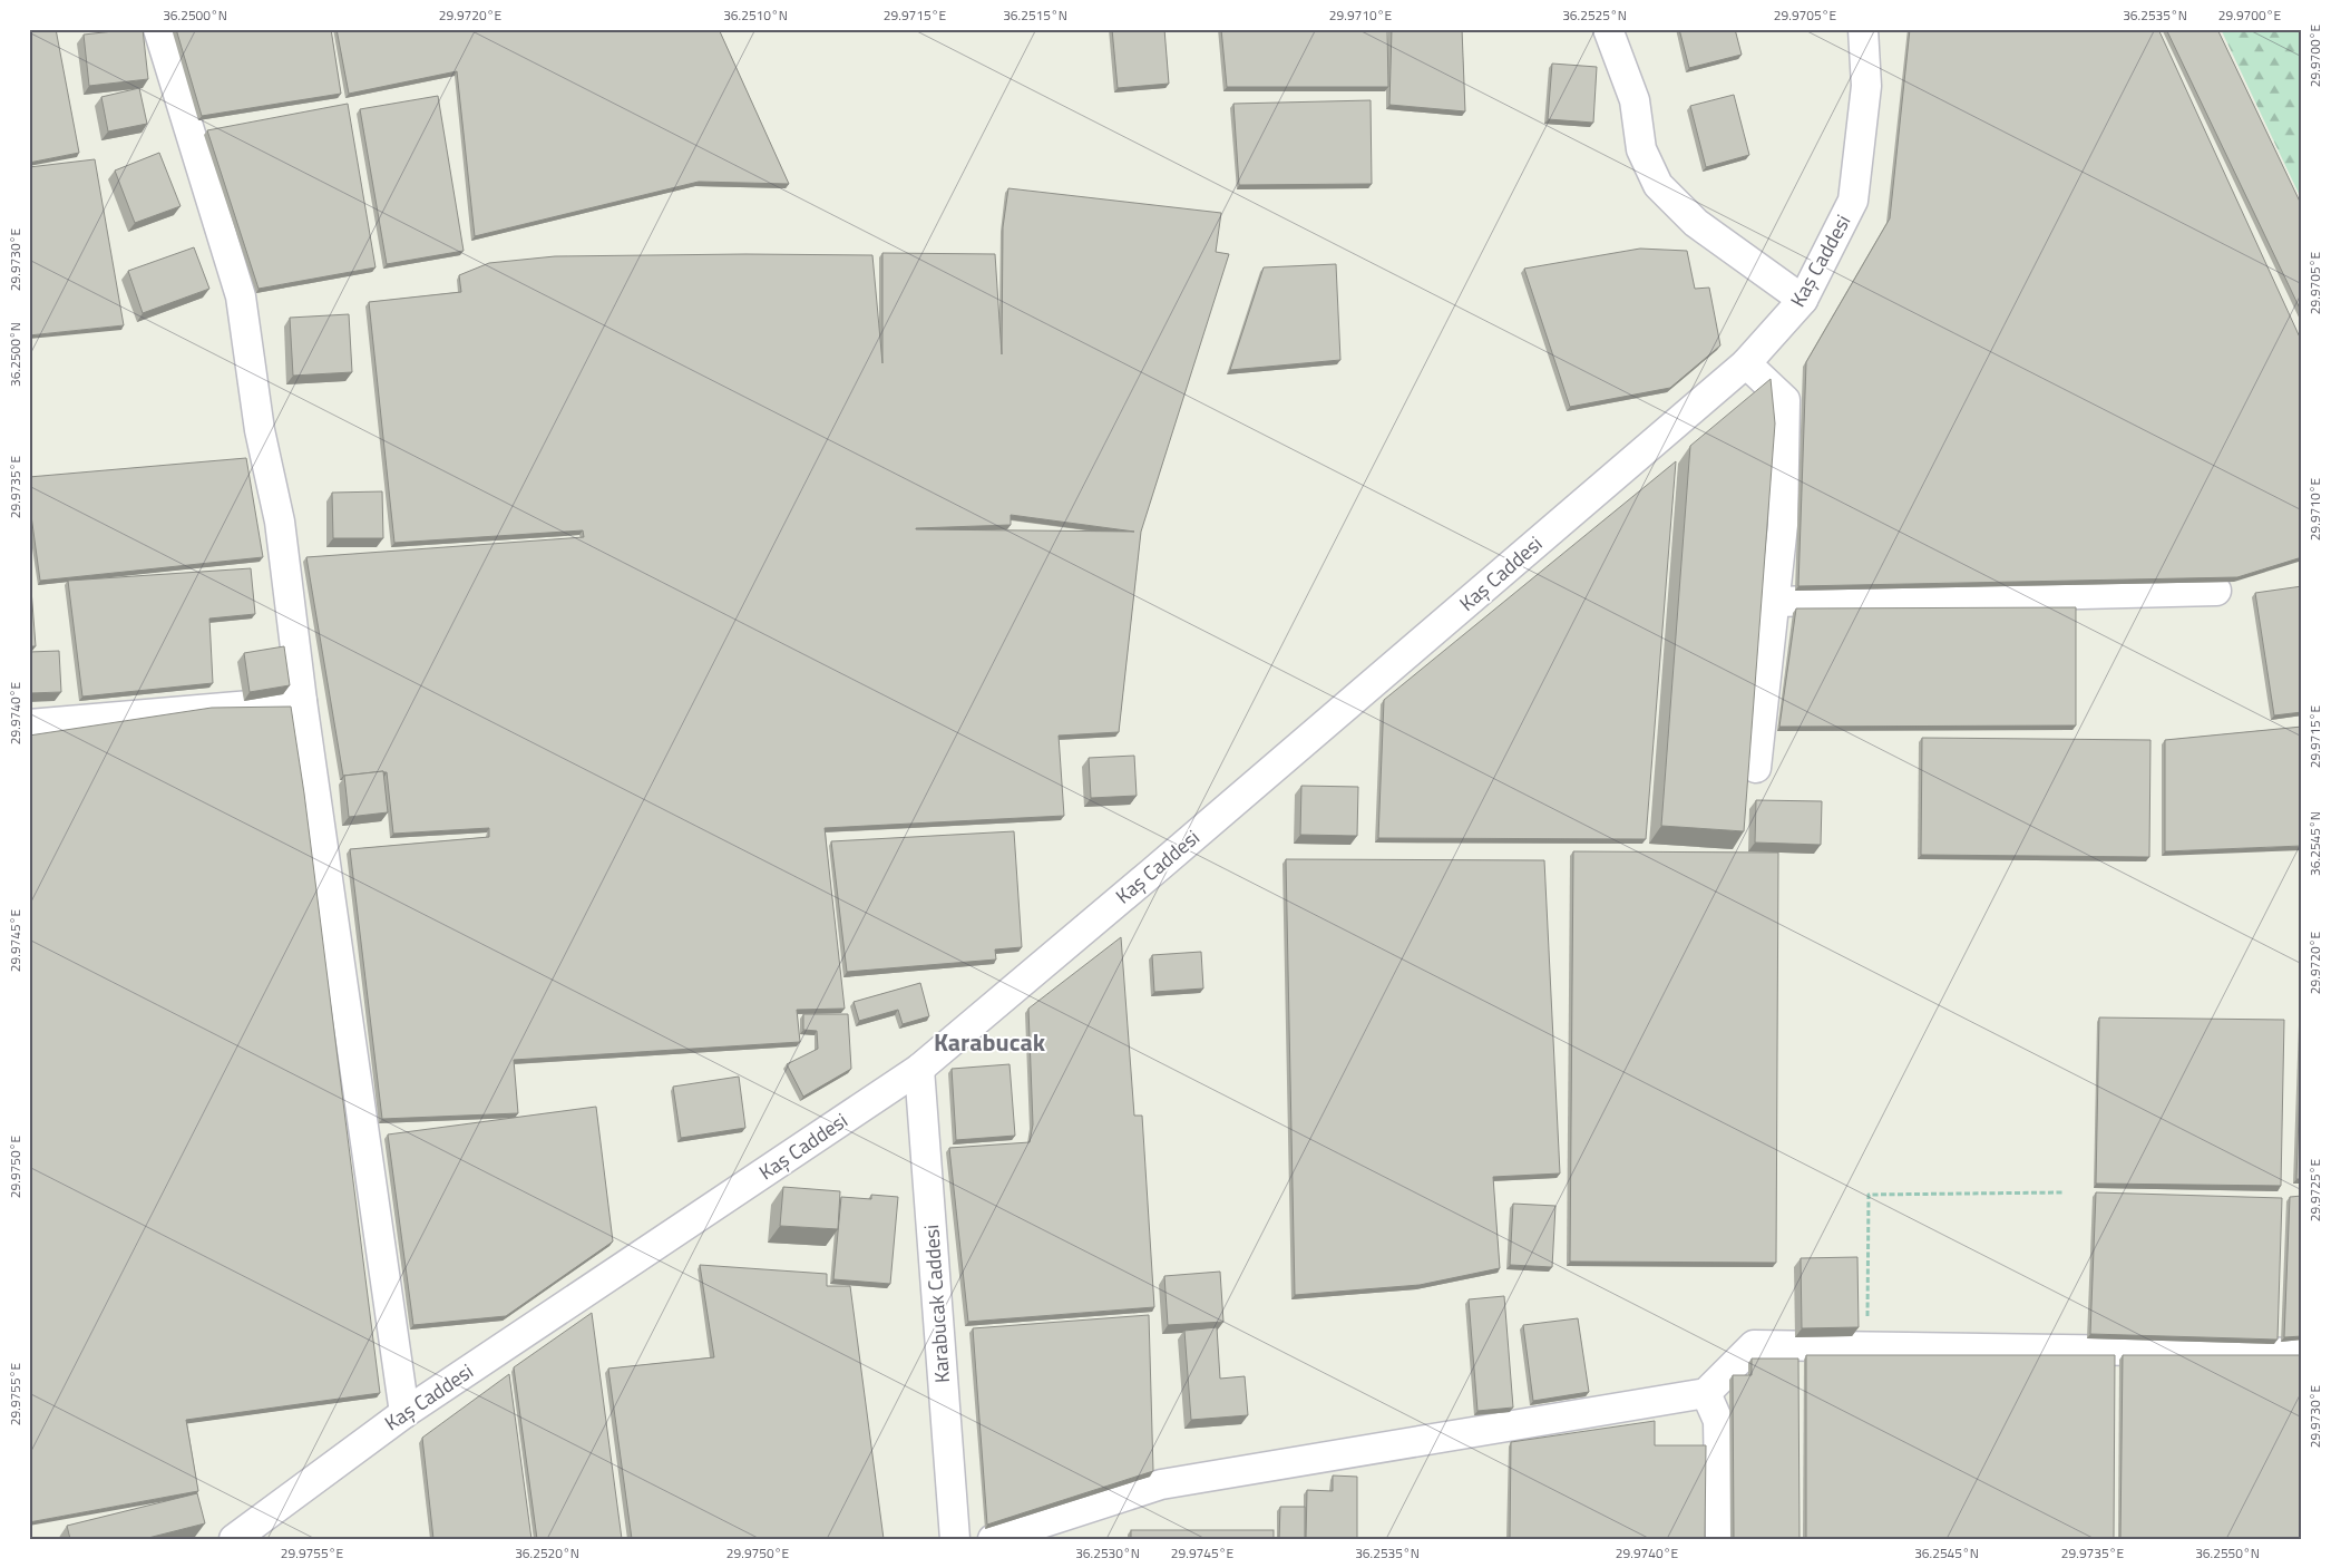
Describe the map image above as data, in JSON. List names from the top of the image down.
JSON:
{
  "streets": {
    "street": ["Kaş Caddesi", "Karabucak Caddesi"]
  },
  "crossings": [
    ["Kaş Caddesi", "Karabucak Caddesi"]
  ],
  "districts": ["Karabucak"],
  "coordinates": [
    "36.2500°N",
    "29.9720°E",
    "36.2510°N",
    "29.9715°E",
    "36.2515°N",
    "29.9710°E",
    "36.2525°N",
    "29.9705°E",
    "36.2535°N",
    "29.9700°E",
    "29.9730°E",
    "29.9735°E",
    "29.9740°E",
    "36.2545°N",
    "29.9745°E",
    "29.9750°E",
    "29.9725°E",
    "29.9755°E",
    "36.2520°N",
    "36.2530°N",
    "36.2550°N"
  ]
}
